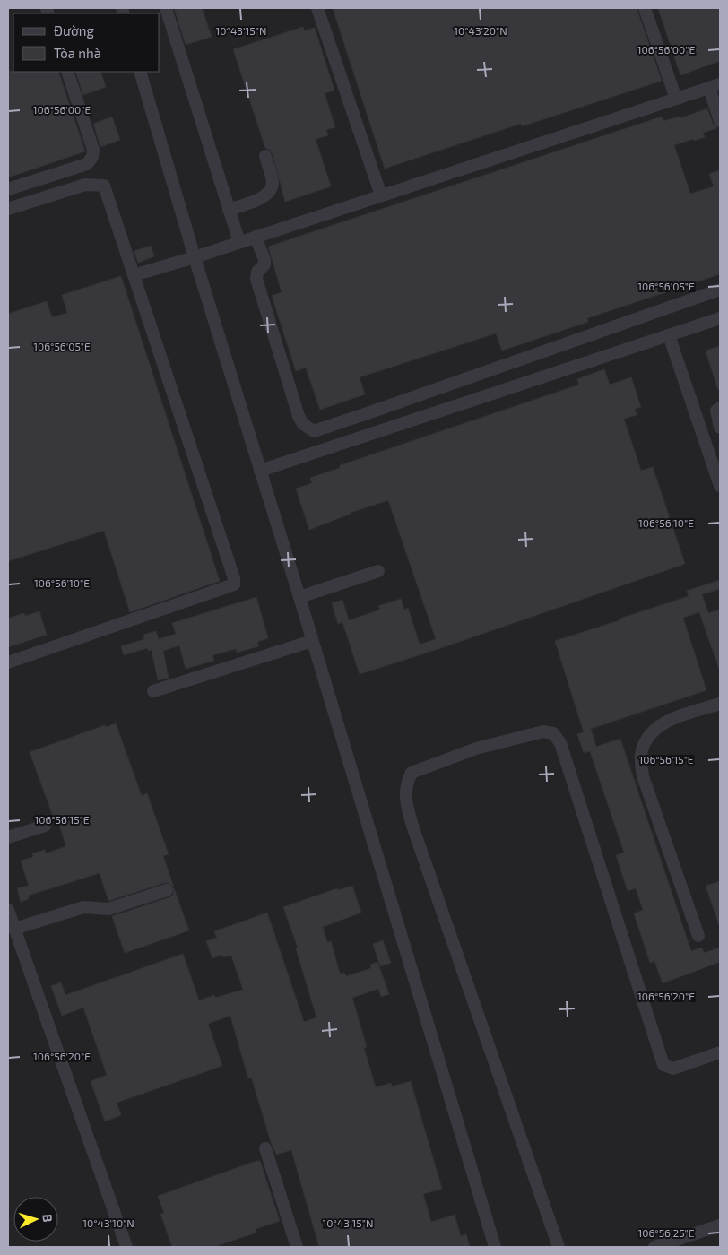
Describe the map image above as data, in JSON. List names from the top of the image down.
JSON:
{
  "legend": ["Đường", "Tòa nhà"],
  "north": "right",
  "coordinates": [
    "10°43'15\"N",
    "10°43'20\"N",
    "106°56'00\"E",
    "106°56'05\"E",
    "106°56'10\"E",
    "106°56'15\"E",
    "106°56'20\"E",
    "10°43'10\"N",
    "106°56'25\"E"
  ]
}
